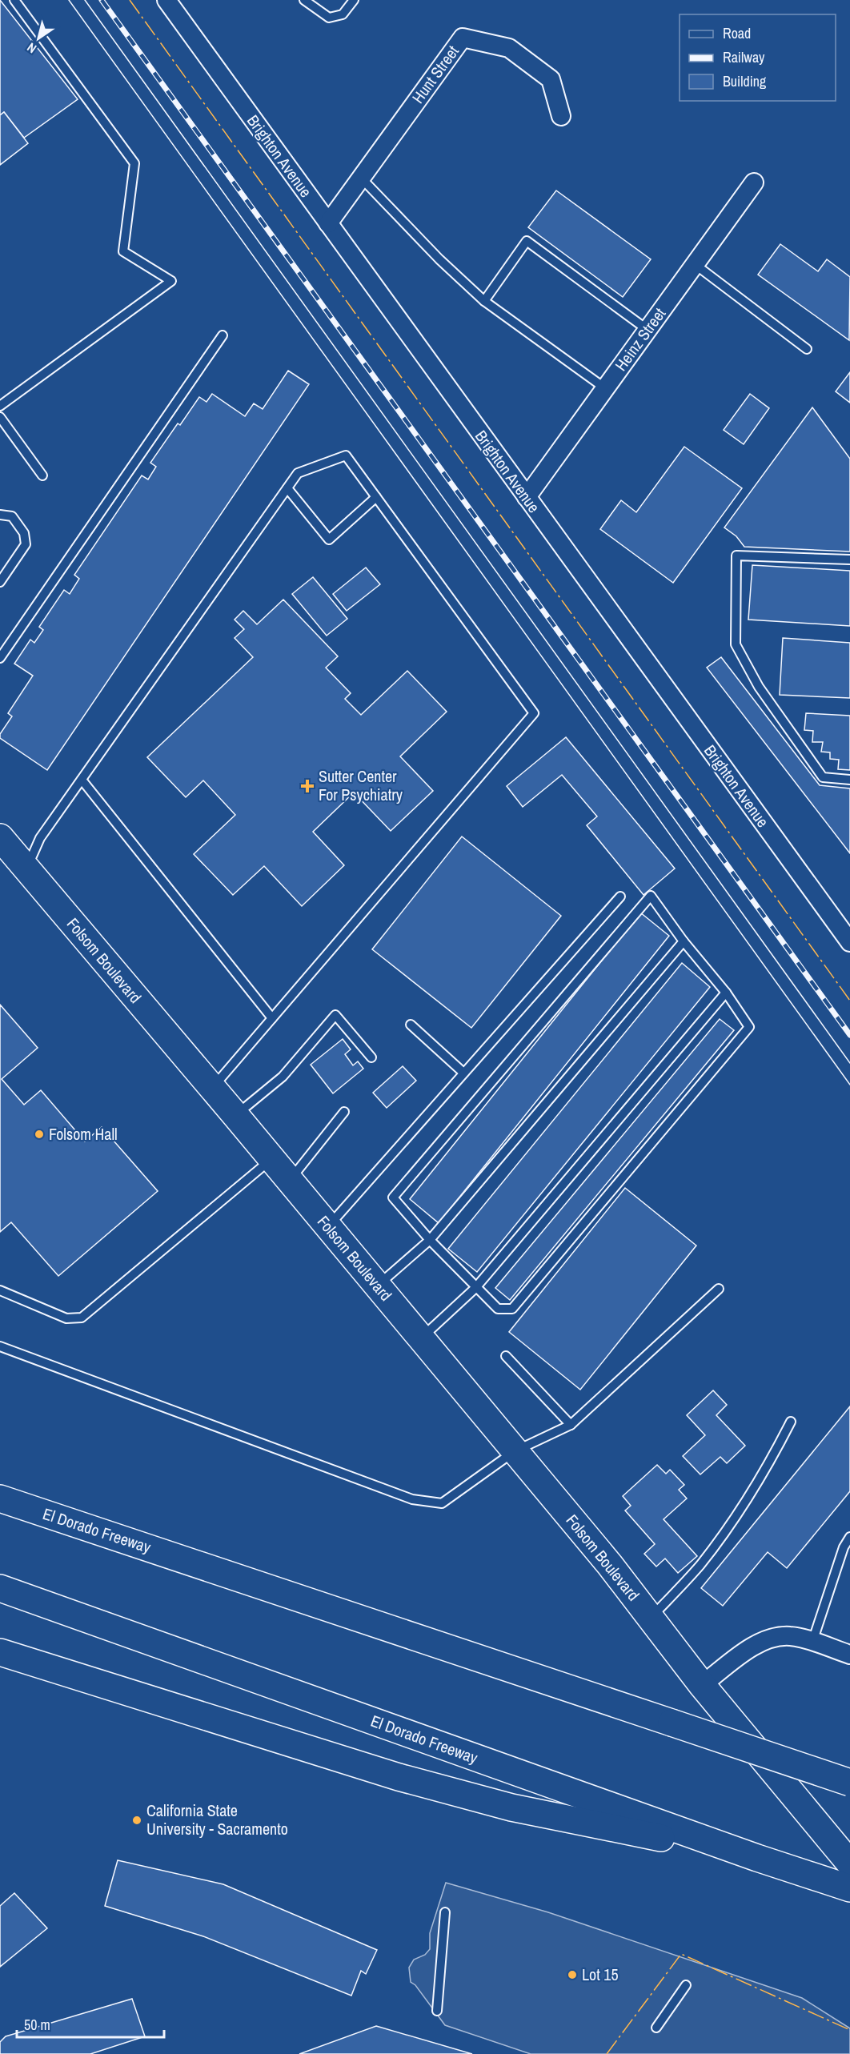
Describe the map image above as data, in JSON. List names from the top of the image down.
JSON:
{
  "streets": {
    "main road": ["Folsom Boulevard", "El Dorado Freeway"],
    "street": ["Hunt Street", "Brighton Avenue", "Heinz Street"]
  },
  "crossings": [
    ["Hunt Street", "Brighton Avenue"],
    ["Brighton Avenue", "Heinz Street"]
  ],
  "places": {
    "health": ["Sutter Center For Psychiatry"],
    "other": ["Folsom Hall", "California State University - Sacramento", "Lot 15"]
  },
  "legend": ["Road", "Railway", "Building"],
  "scale_bar": "50 m",
  "north": "bottom left"
}
